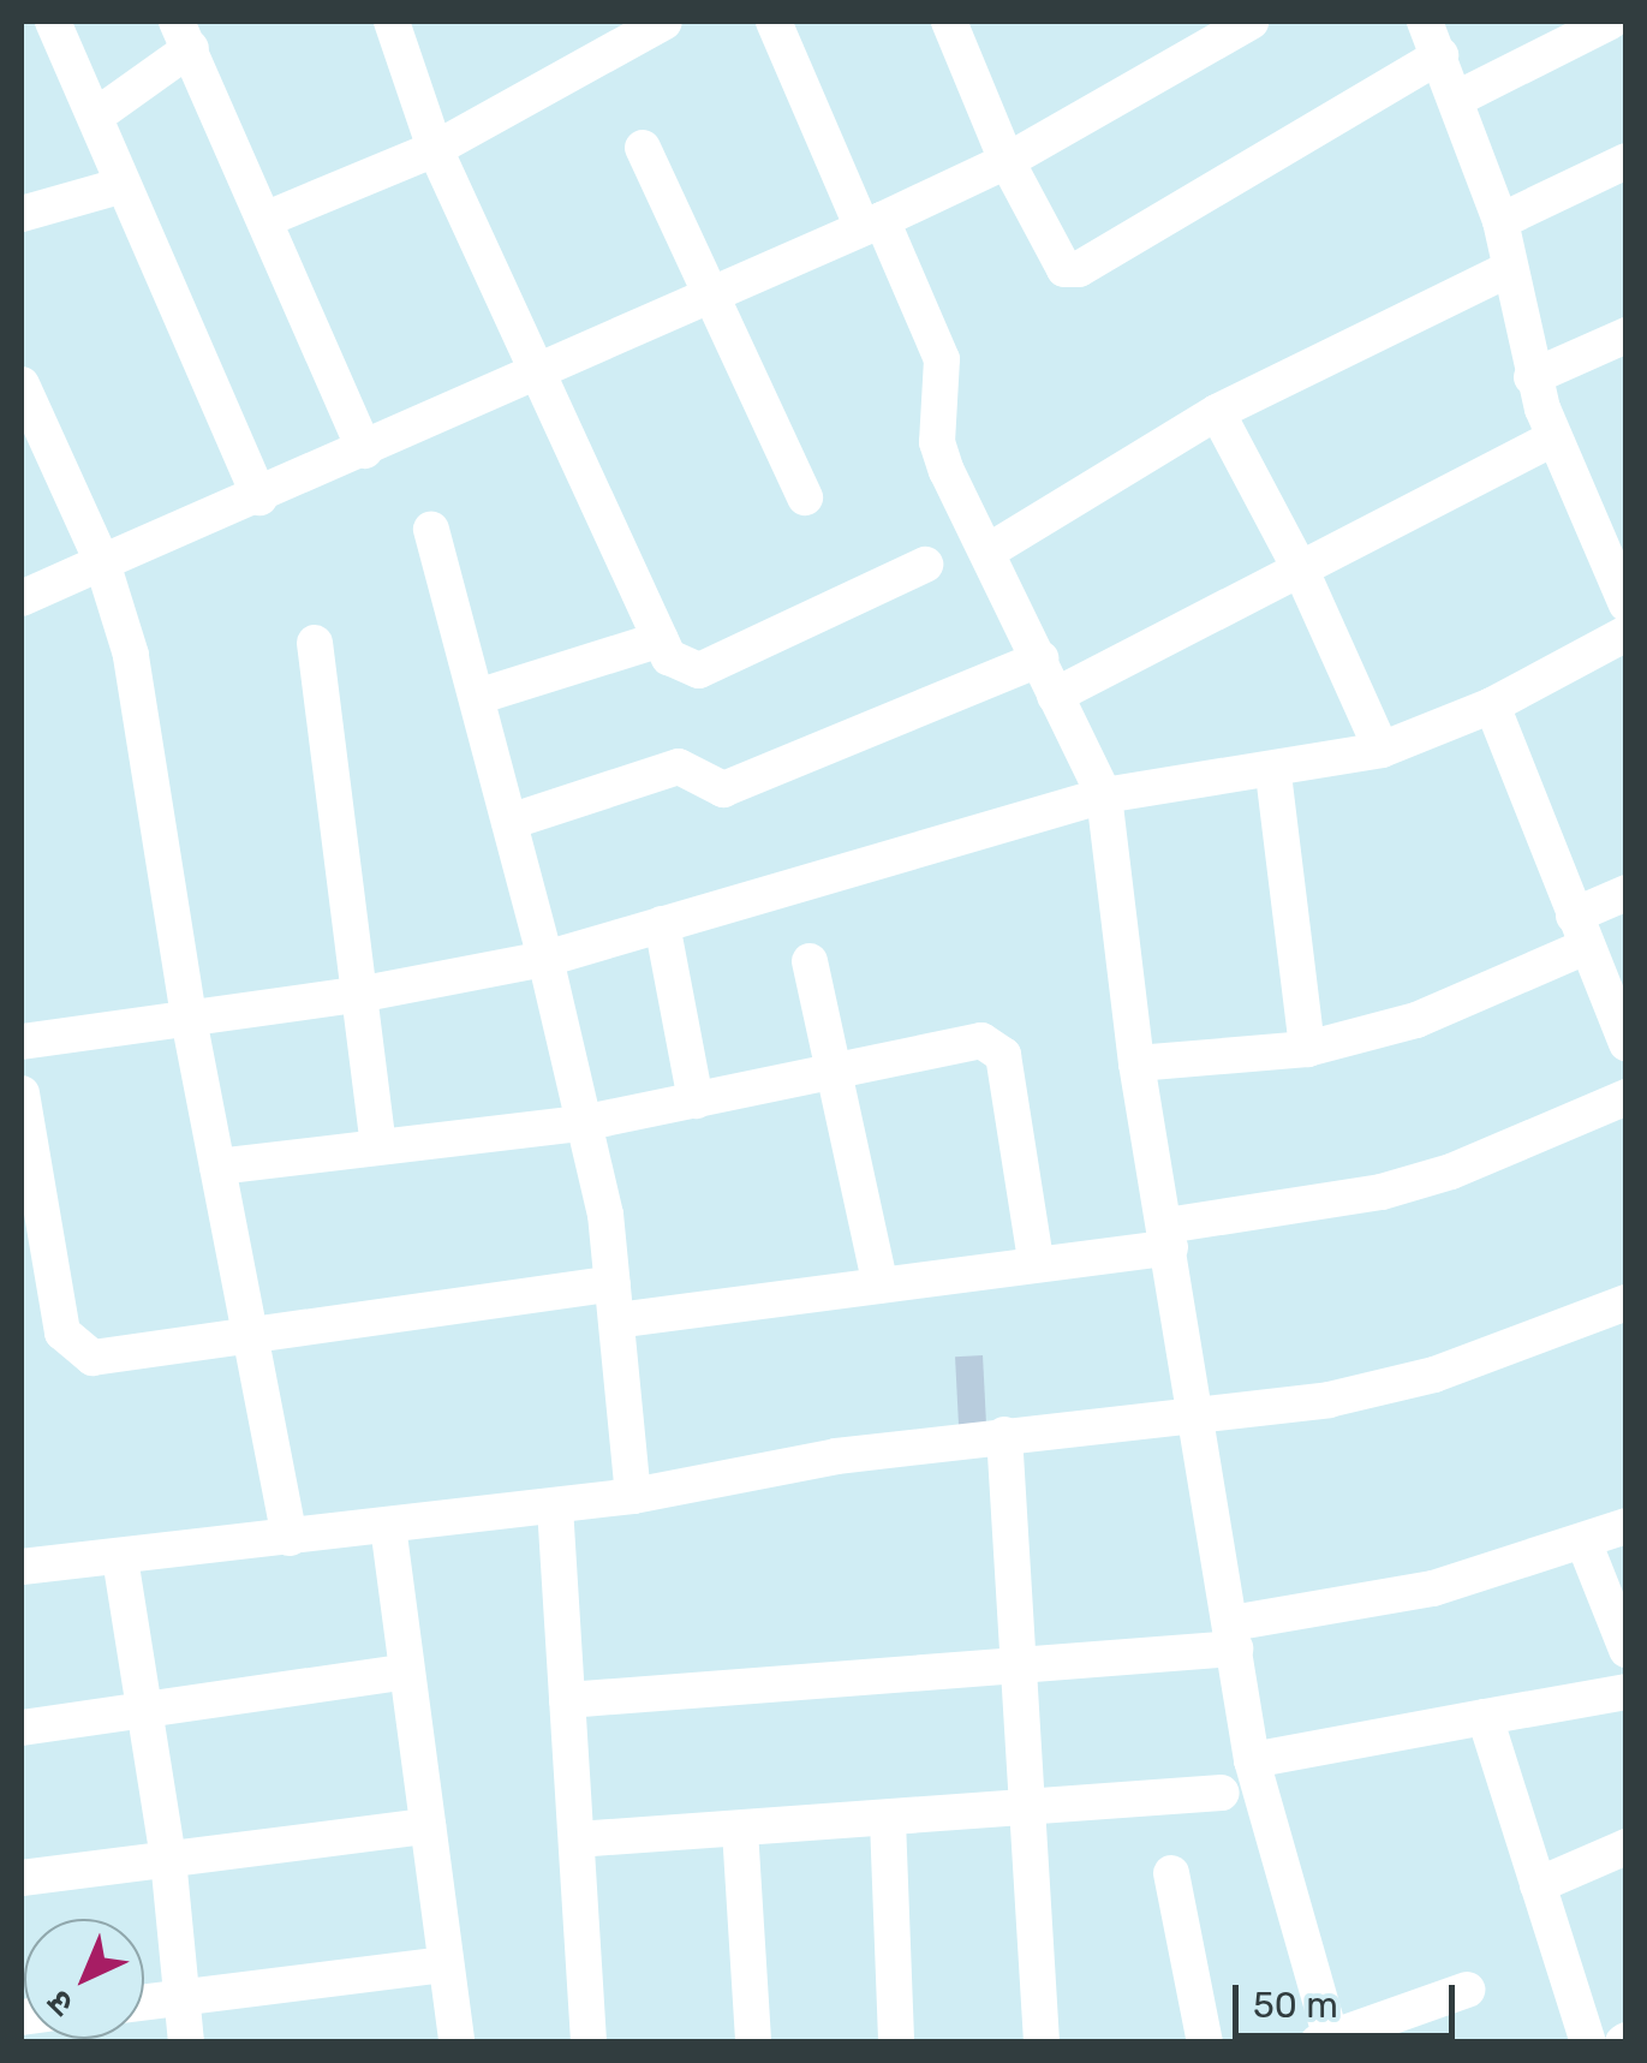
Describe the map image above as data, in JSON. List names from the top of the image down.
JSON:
{
  "scale_bar": "50 m",
  "north": "bottom left"
}
